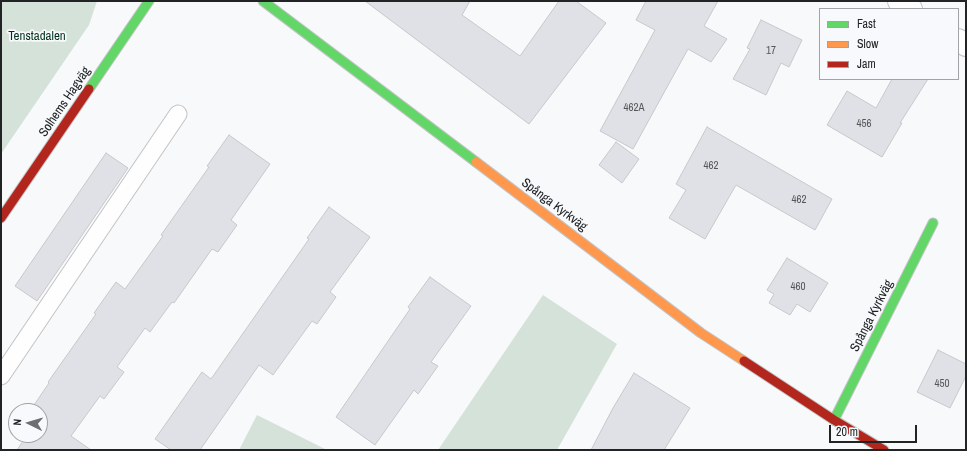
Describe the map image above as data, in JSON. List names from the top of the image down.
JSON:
{
  "streets": {
    "street": ["Solhems Hagväg", "Spånga Kyrkväg"]
  },
  "parks": ["Tenstadalen"],
  "house_numbers": [
    "17",
    "462A",
    "456",
    "462",
    "462",
    "460",
    "450"
  ],
  "legend": ["Fast", "Slow", "Jam"],
  "scale_bar": "20 m",
  "north": "left"
}
